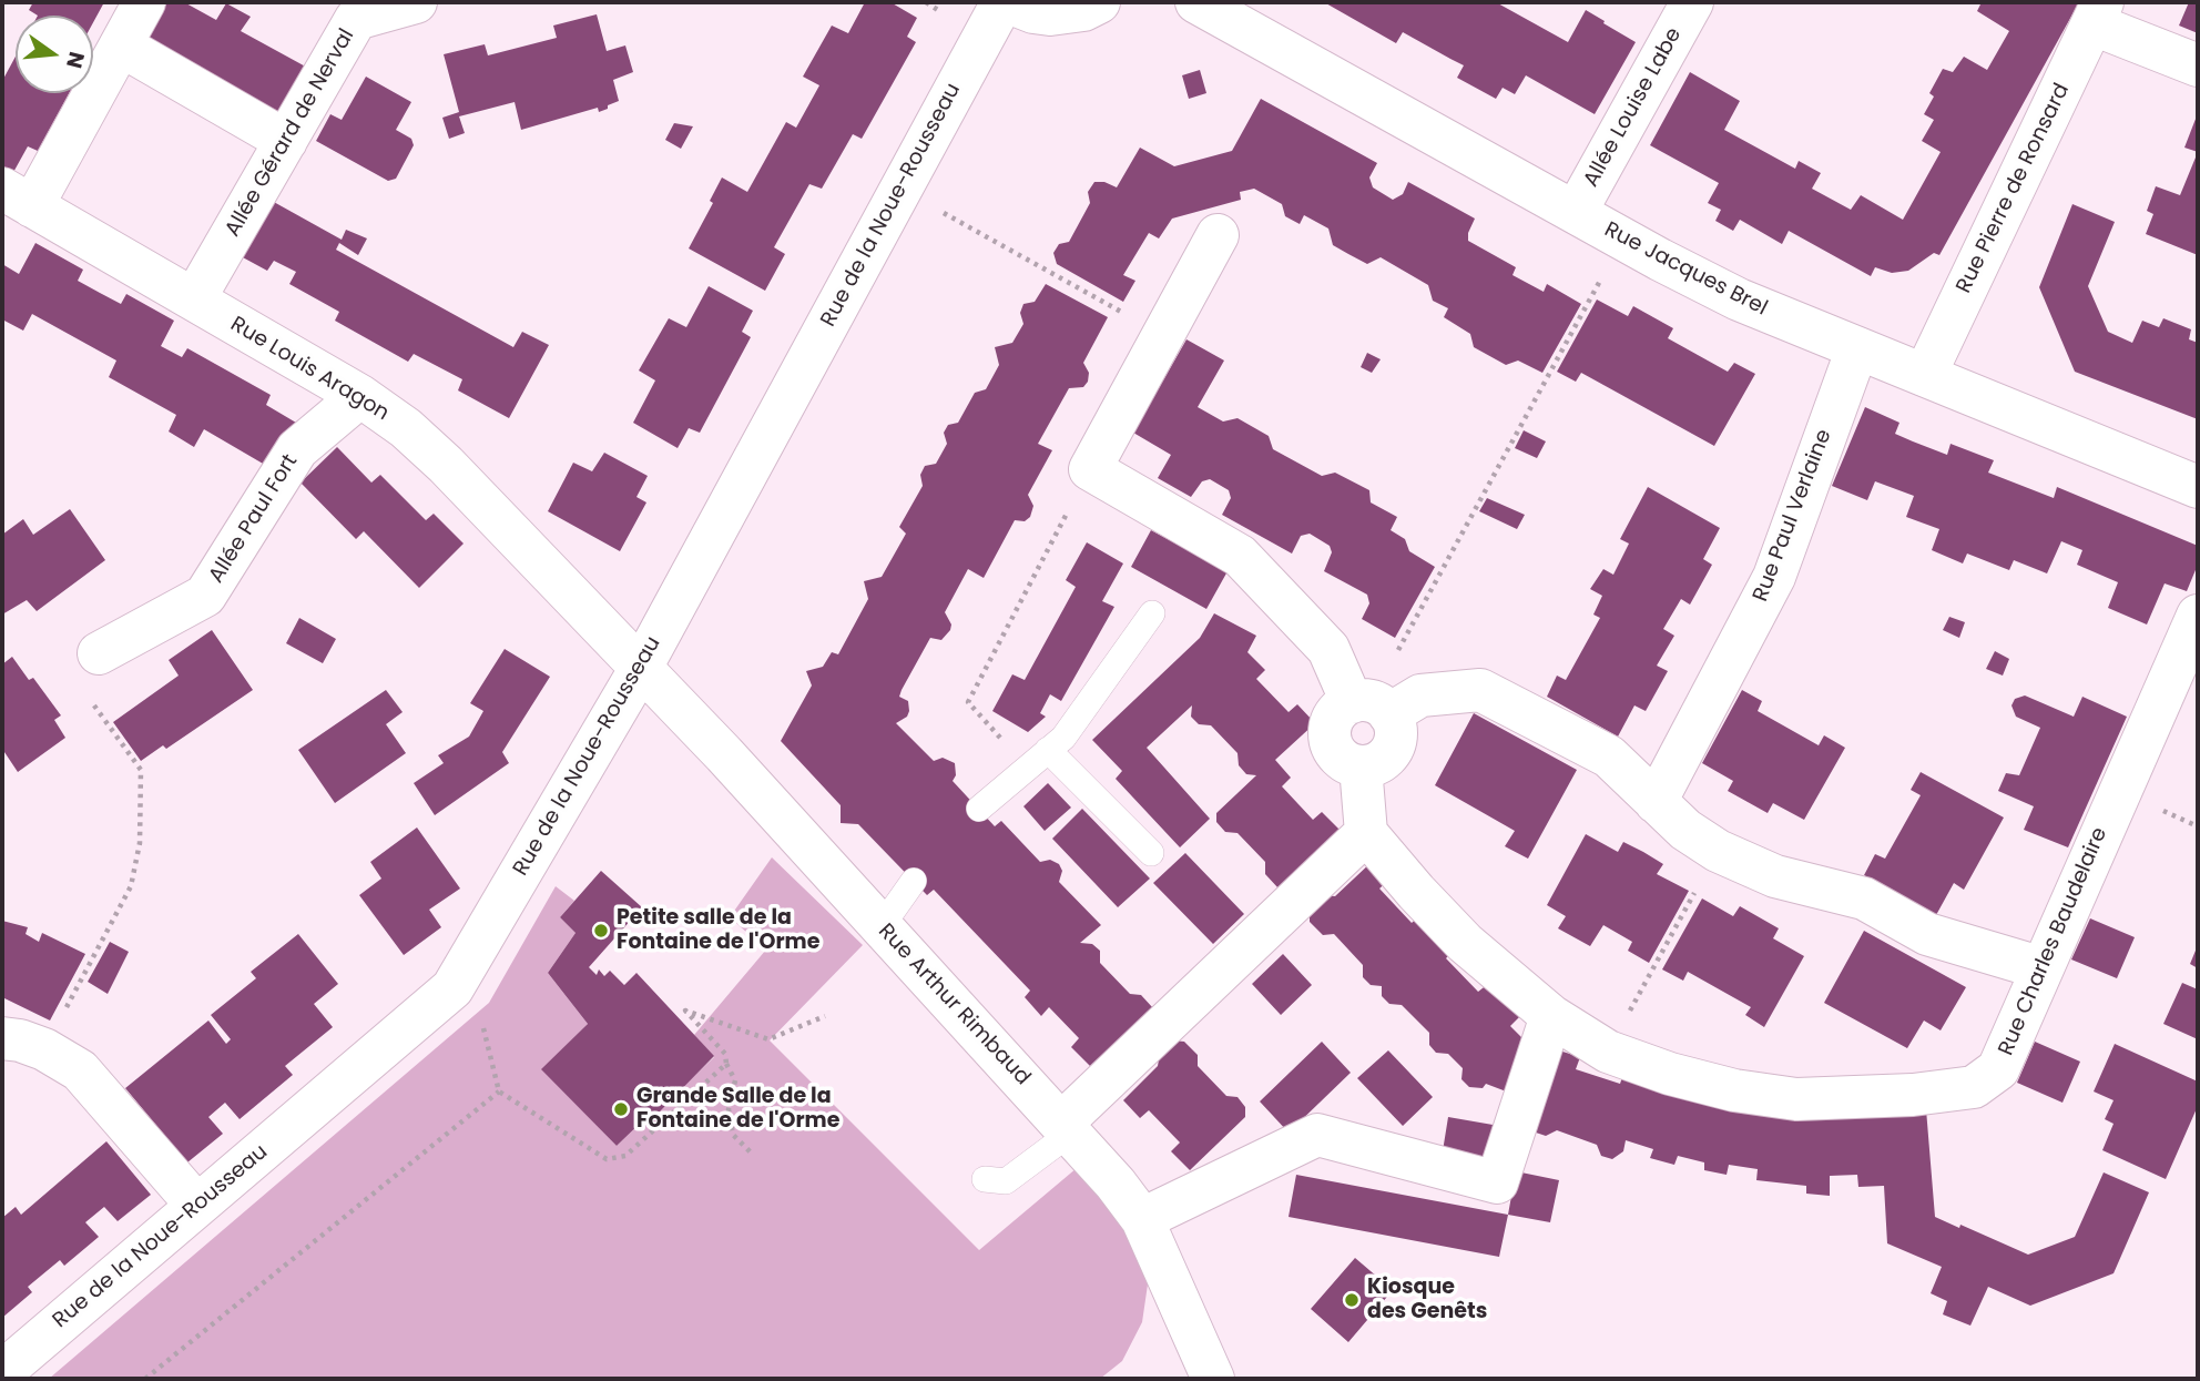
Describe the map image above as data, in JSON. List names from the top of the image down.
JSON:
{
  "streets": {
    "street": [
      "Allée Louise Labe",
      "Allée Gérard de Nerval",
      "Rue Pierre de Ronsard",
      "Rue de la Noue-Rousseau",
      "Rue Jacques Brel",
      "Rue Louis Aragon",
      "Rue Paul Verlaine",
      "Allée Paul Fort",
      "Rue Charles Baudelaire",
      "Rue Arthur Rimbaud"
    ]
  },
  "crossings": [
    ["Allée Louise Labe", "Rue Jacques Brel"],
    ["Allée Gérard de Nerval", "Rue Louis Aragon"],
    ["Rue Pierre de Ronsard", "Rue Jacques Brel"],
    ["Rue de la Noue-Rousseau", "Rue Louis Aragon"],
    ["Rue de la Noue-Rousseau", "Rue Arthur Rimbaud"],
    ["Rue Jacques Brel", "Rue Paul Verlaine"],
    ["Rue Louis Aragon", "Allée Paul Fort"],
    ["Rue Louis Aragon", "Rue Arthur Rimbaud"]
  ],
  "places": ["Petite salle de la Fontaine de l'Orme", "Grande Salle de la Fontaine de l'Orme", "Kiosque des Genêts"],
  "north": "right"
}
